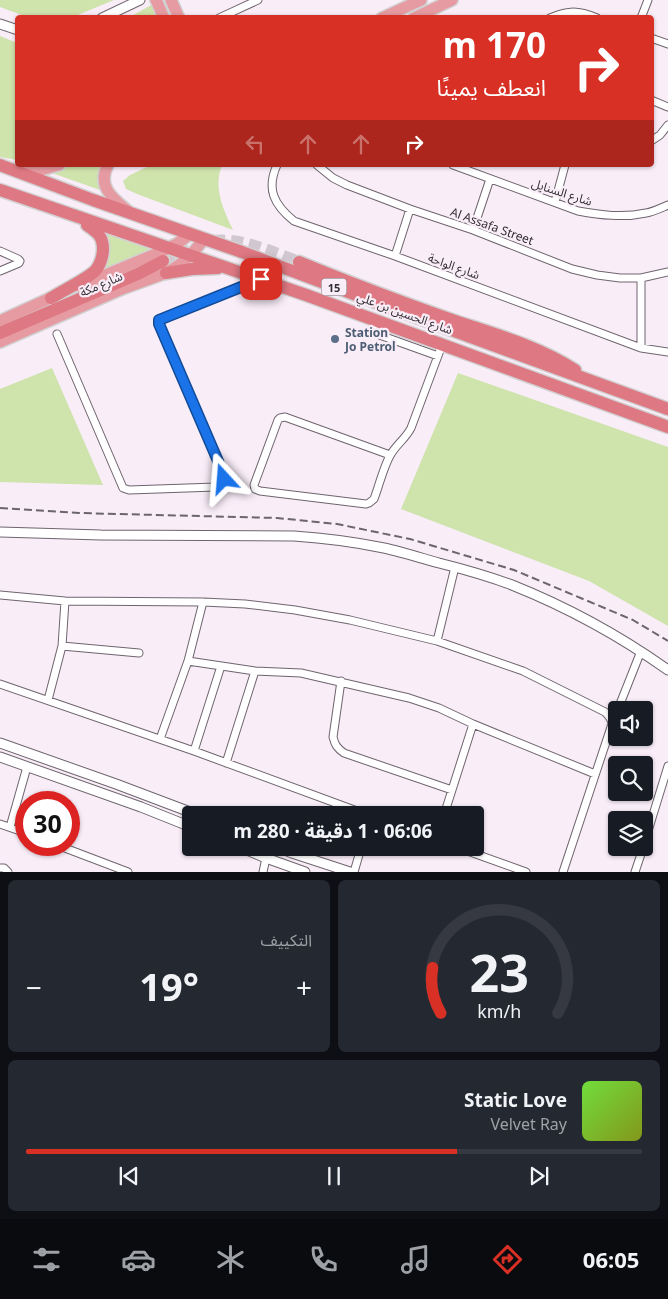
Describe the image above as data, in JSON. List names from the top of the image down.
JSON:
{
  "streets": {
    "highway": ["15", "شارع الحسين بن علي"],
    "main road": ["شارع مكة"],
    "street": ["شارع السنايل", "Al Assafa Street", "شارع الواحة"]
  },
  "crossings": [
    ["شارع مكة", "شارع الحسين بن علي"]
  ],
  "places": ["Station Jo Petrol"],
  "page": {
    "turn": ["170 m", "انعطف يمينًا"],
    "limit": "30",
    "trip": "06:06 · 1 دقيقة · 280 m",
    "tile": "التكييف",
    "heat": ["−", "19°", "+"],
    "song": ["Static Love", "Velvet Ray"],
    "tabs": "06:05",
    "gauge": ["23", "km/h"]
  }
}
